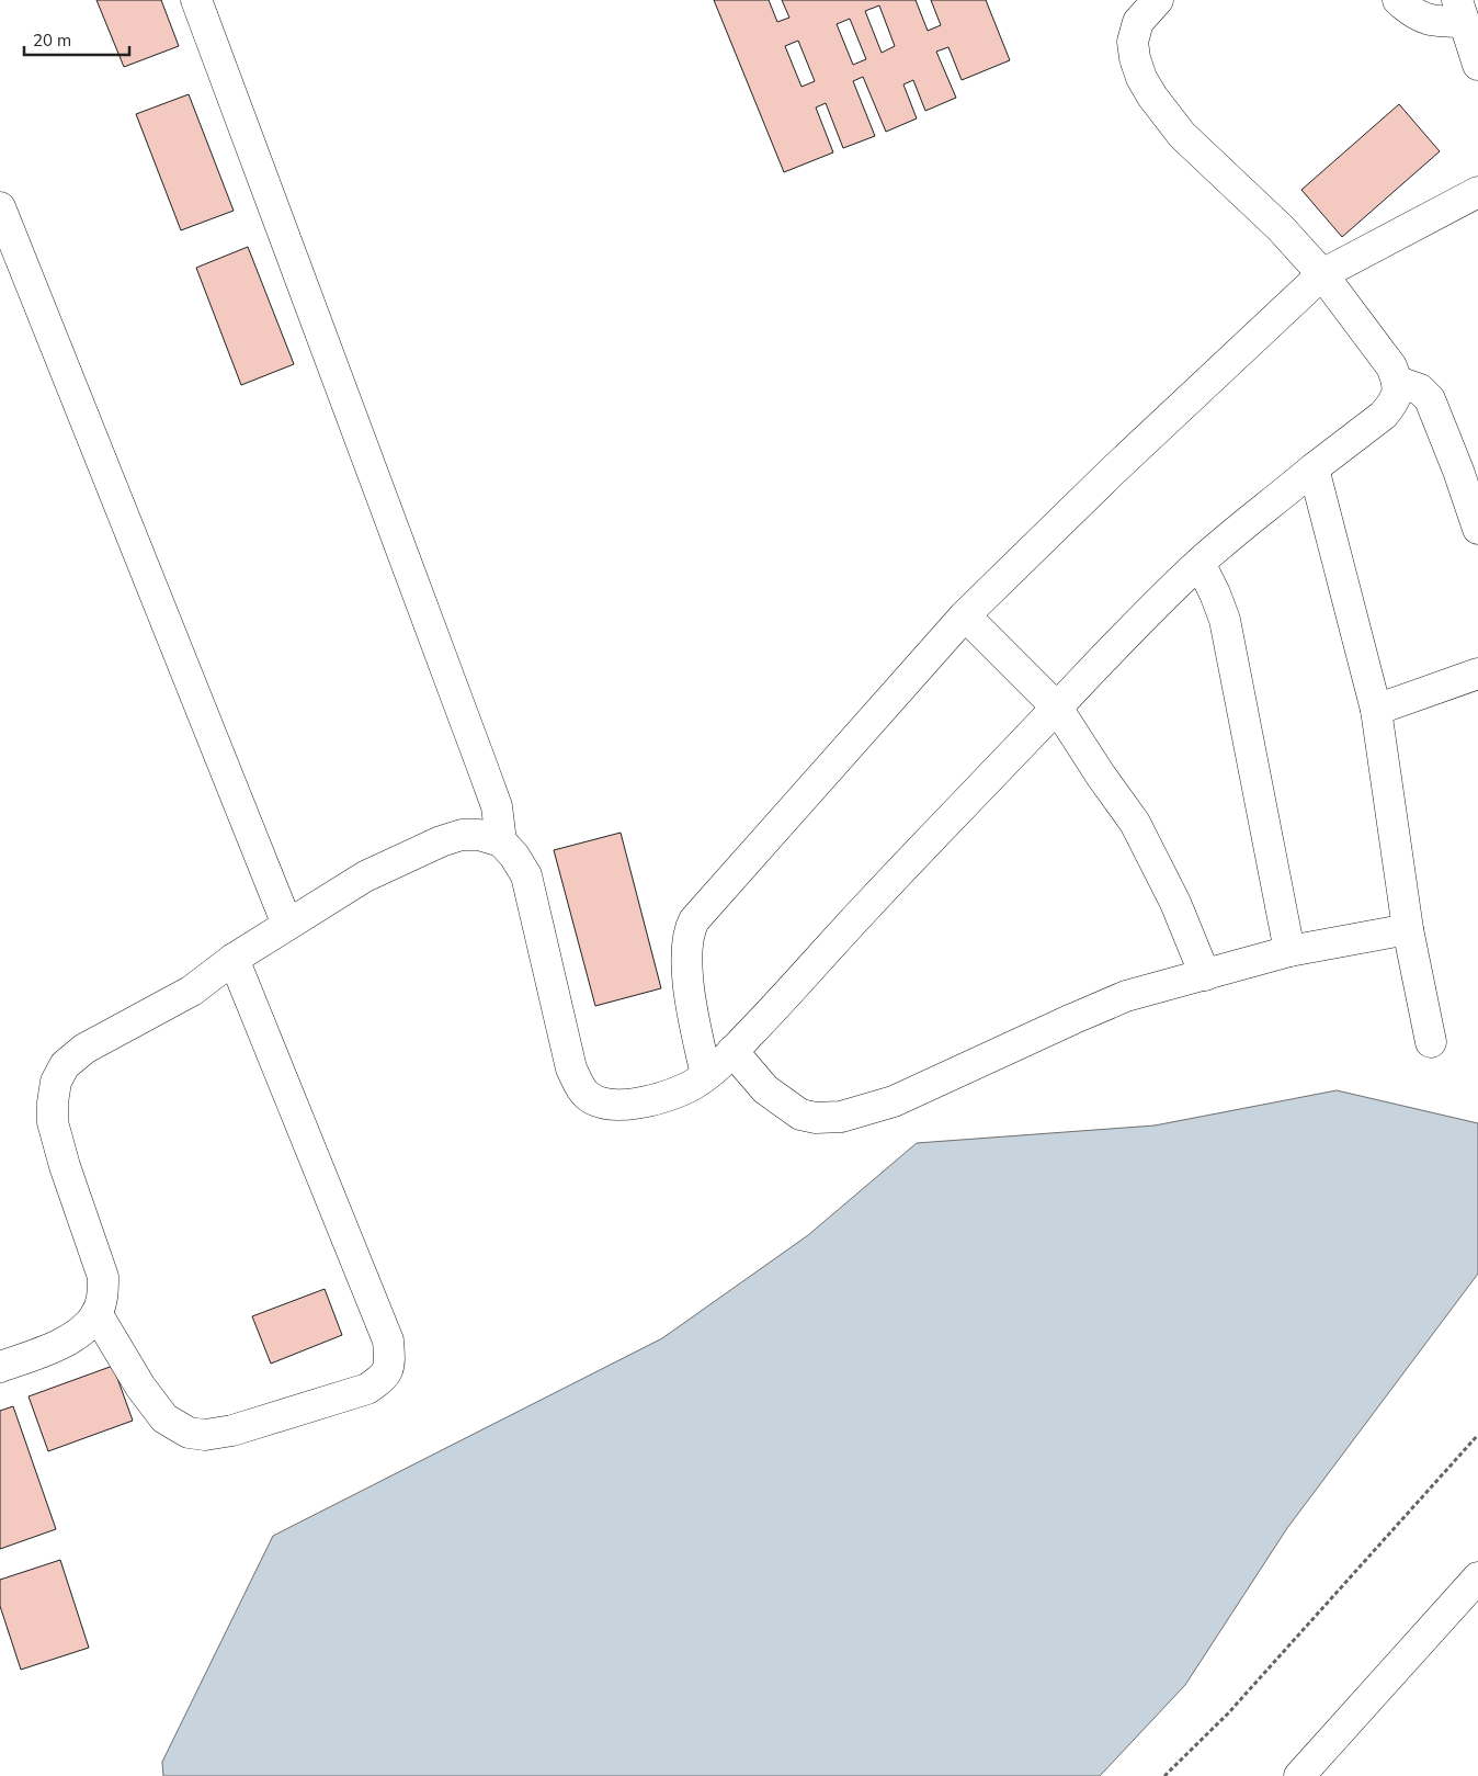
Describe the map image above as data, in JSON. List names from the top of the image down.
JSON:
{
  "scale_bar": "20 m"
}
